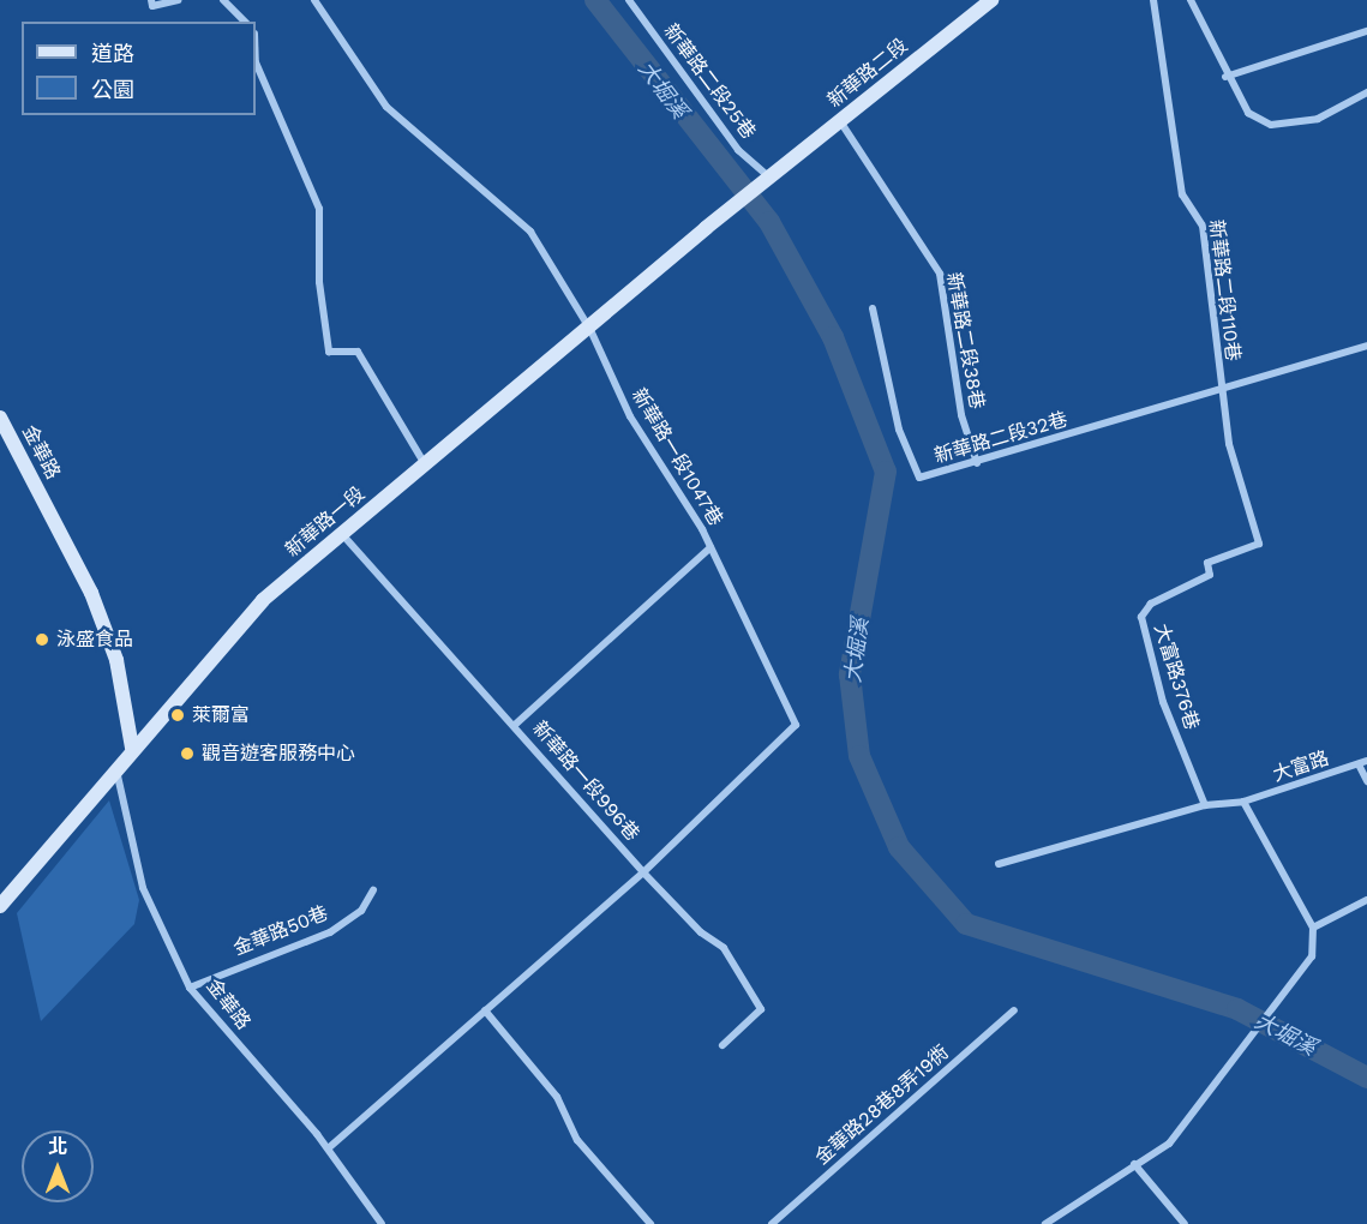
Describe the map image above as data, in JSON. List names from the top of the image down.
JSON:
{
  "streets": {
    "street": [
      "新華路二段",
      "新華路二段25巷",
      "新華路二段110巷",
      "新華路二段38巷",
      "新華路二段32巷",
      "金華路",
      "新華路一段1047巷",
      "新華路一段",
      "大富路376巷",
      "大富路",
      "新華路一段996巷",
      "金華路50巷",
      "金華路28巷8弄19衖"
    ]
  },
  "crossings": [
    ["新華路二段", "新華路二段25巷"],
    ["新華路二段", "新華路二段38巷"],
    ["新華路二段", "新華路一段"],
    ["新華路二段110巷", "新華路二段32巷"],
    ["新華路二段110巷", "大富路376巷"],
    ["新華路二段38巷", "新華路二段32巷"],
    ["金華路", "新華路一段"],
    ["金華路", "金華路50巷"],
    ["新華路一段1047巷", "新華路一段"],
    ["新華路一段1047巷", "新華路一段996巷"],
    ["新華路一段", "新華路一段996巷"],
    ["大富路376巷", "大富路"]
  ],
  "water": ["大堀溪"],
  "places": ["泳盛食品", "萊爾富", "觀音遊客服務中心"],
  "legend": ["道路", "公園"],
  "north": "top"
}
